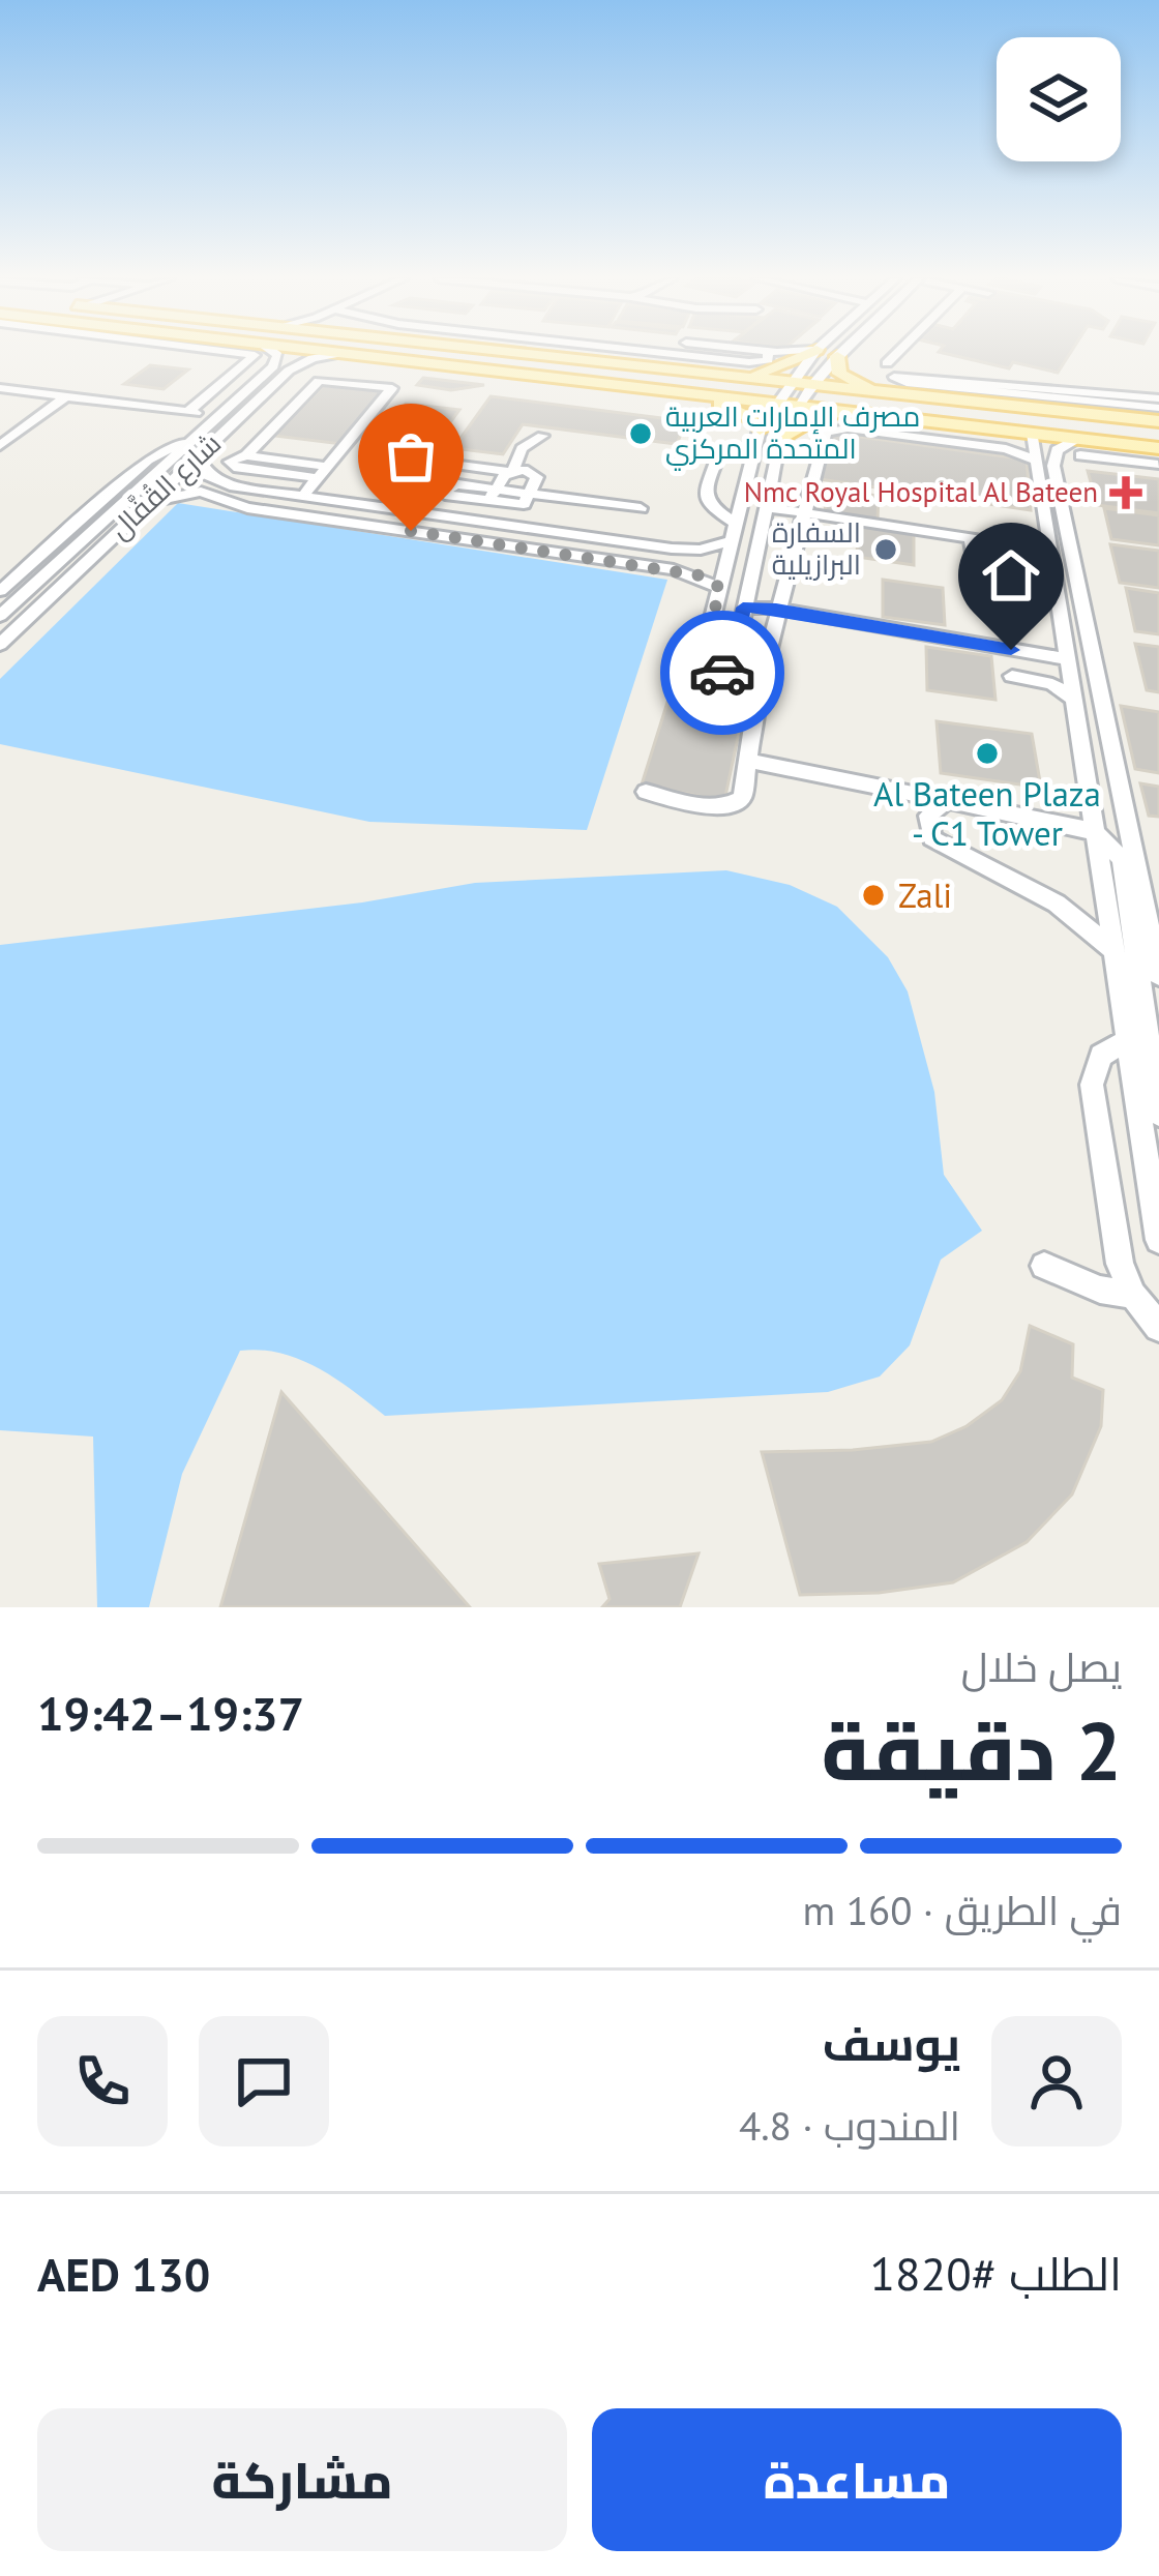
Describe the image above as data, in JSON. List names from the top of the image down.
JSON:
{
  "streets": {
    "street": ["شارع القُفَّال"]
  },
  "places": {
    "other": [
      "مصرف الإمارات العربية المتحدة المركزي",
      "السفارة البرازيلية",
      "Al Bateen Plaza - C1 Tower",
      "Zali"
    ],
    "health": ["Nmc Royal Hospital Al Bateen"]
  },
  "page": {
    "heading": ["2 دقيقة", "يصل خلال", "19:37–19:42"],
    "panel": [
      "يوسف",
      "المندوب · 4.8",
      "الطلب #1820",
      "AED 130"
    ],
    "bar": "في الطريق · 160 m",
    "buttons": ["مساعدة", "مشاركة"]
  }
}
